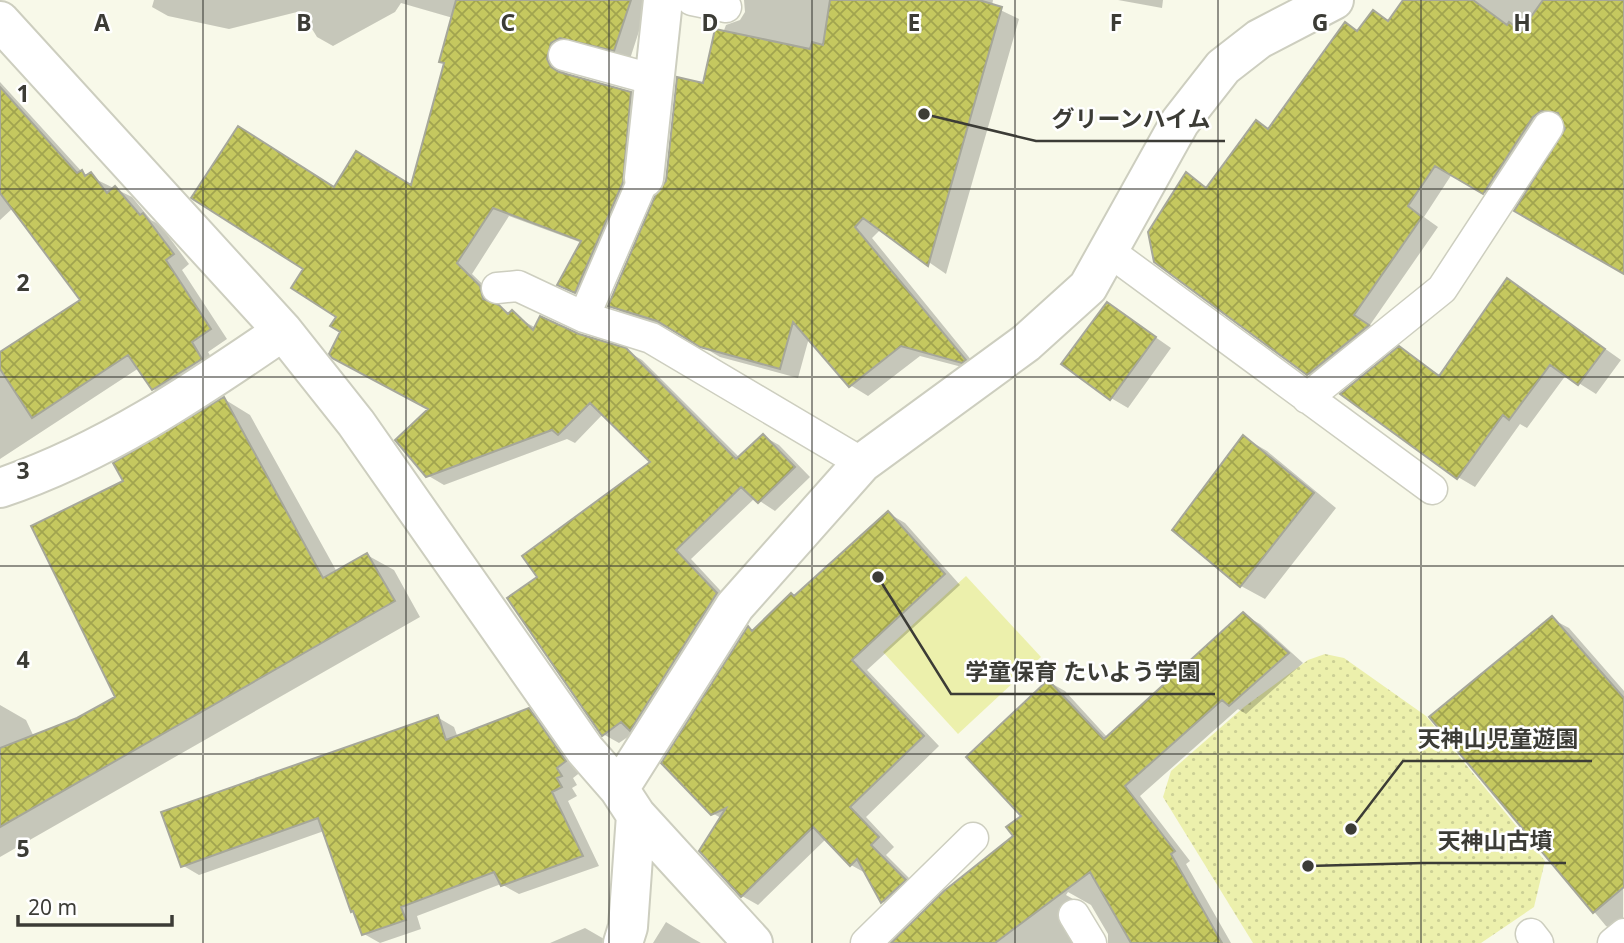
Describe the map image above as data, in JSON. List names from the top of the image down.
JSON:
{
  "places": [
    "グリーンハイム",
    "学童保育 たいよう学園",
    "天神山児童遊園",
    "天神山古墳"
  ],
  "scale_bar": "20 m",
  "grid": {
    "columns": [
      "A",
      "B",
      "C",
      "D",
      "E",
      "F",
      "G",
      "H"
    ],
    "rows": [
      "1",
      "2",
      "3",
      "4",
      "5"
    ]
  }
}
